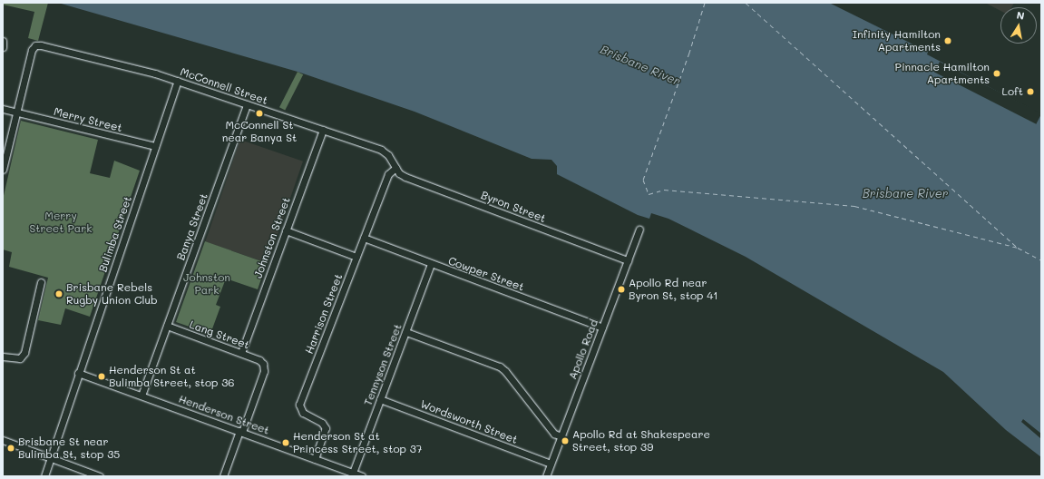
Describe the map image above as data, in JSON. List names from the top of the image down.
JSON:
{
  "streets": {
    "street": [
      "McConnell Street",
      "Merry Street",
      "Byron Street",
      "Banya Street",
      "Bulimba Street",
      "Johnston Street",
      "Cowper Street",
      "Harrison Street",
      "Lang Street",
      "Apollo Road",
      "Tennyson Street",
      "Henderson Street",
      "Wordsworth Street"
    ]
  },
  "crossings": [
    ["McConnell Street", "Merry Street"],
    ["McConnell Street", "Byron Street"],
    ["McConnell Street", "Banya Street"],
    ["McConnell Street", "Bulimba Street"],
    ["McConnell Street", "Johnston Street"],
    ["McConnell Street", "Harrison Street"],
    ["Merry Street", "Bulimba Street"],
    ["Byron Street", "Harrison Street"],
    ["Byron Street", "Apollo Road"],
    ["Banya Street", "Lang Street"],
    ["Banya Street", "Henderson Street"],
    ["Bulimba Street", "Henderson Street"],
    ["Johnston Street", "Lang Street"],
    ["Cowper Street", "Harrison Street"],
    ["Cowper Street", "Apollo Road"],
    ["Cowper Street", "Tennyson Street"],
    ["Harrison Street", "Henderson Street"],
    ["Lang Street", "Henderson Street"],
    ["Apollo Road", "Wordsworth Street"],
    ["Tennyson Street", "Henderson Street"],
    ["Tennyson Street", "Wordsworth Street"]
  ],
  "water": ["Brisbane River"],
  "parks": ["Merry Street Park", "Johnston Park"],
  "places": [
    "Infinity Hamilton Apartments",
    "Pinnacle Hamilton Apartments",
    "Loft",
    "McConnell St near Banya St",
    "Apollo Rd near Byron St, stop 41",
    "Brisbane Rebels Rugby Union Club",
    "Henderson St at Bulimba Street, stop 36",
    "Apollo Rd at Shakespeare Street, stop 39",
    "Henderson St at Princess Street, stop 37",
    "Brisbane St near Bulimba St, stop 35"
  ],
  "north": "top"
}
